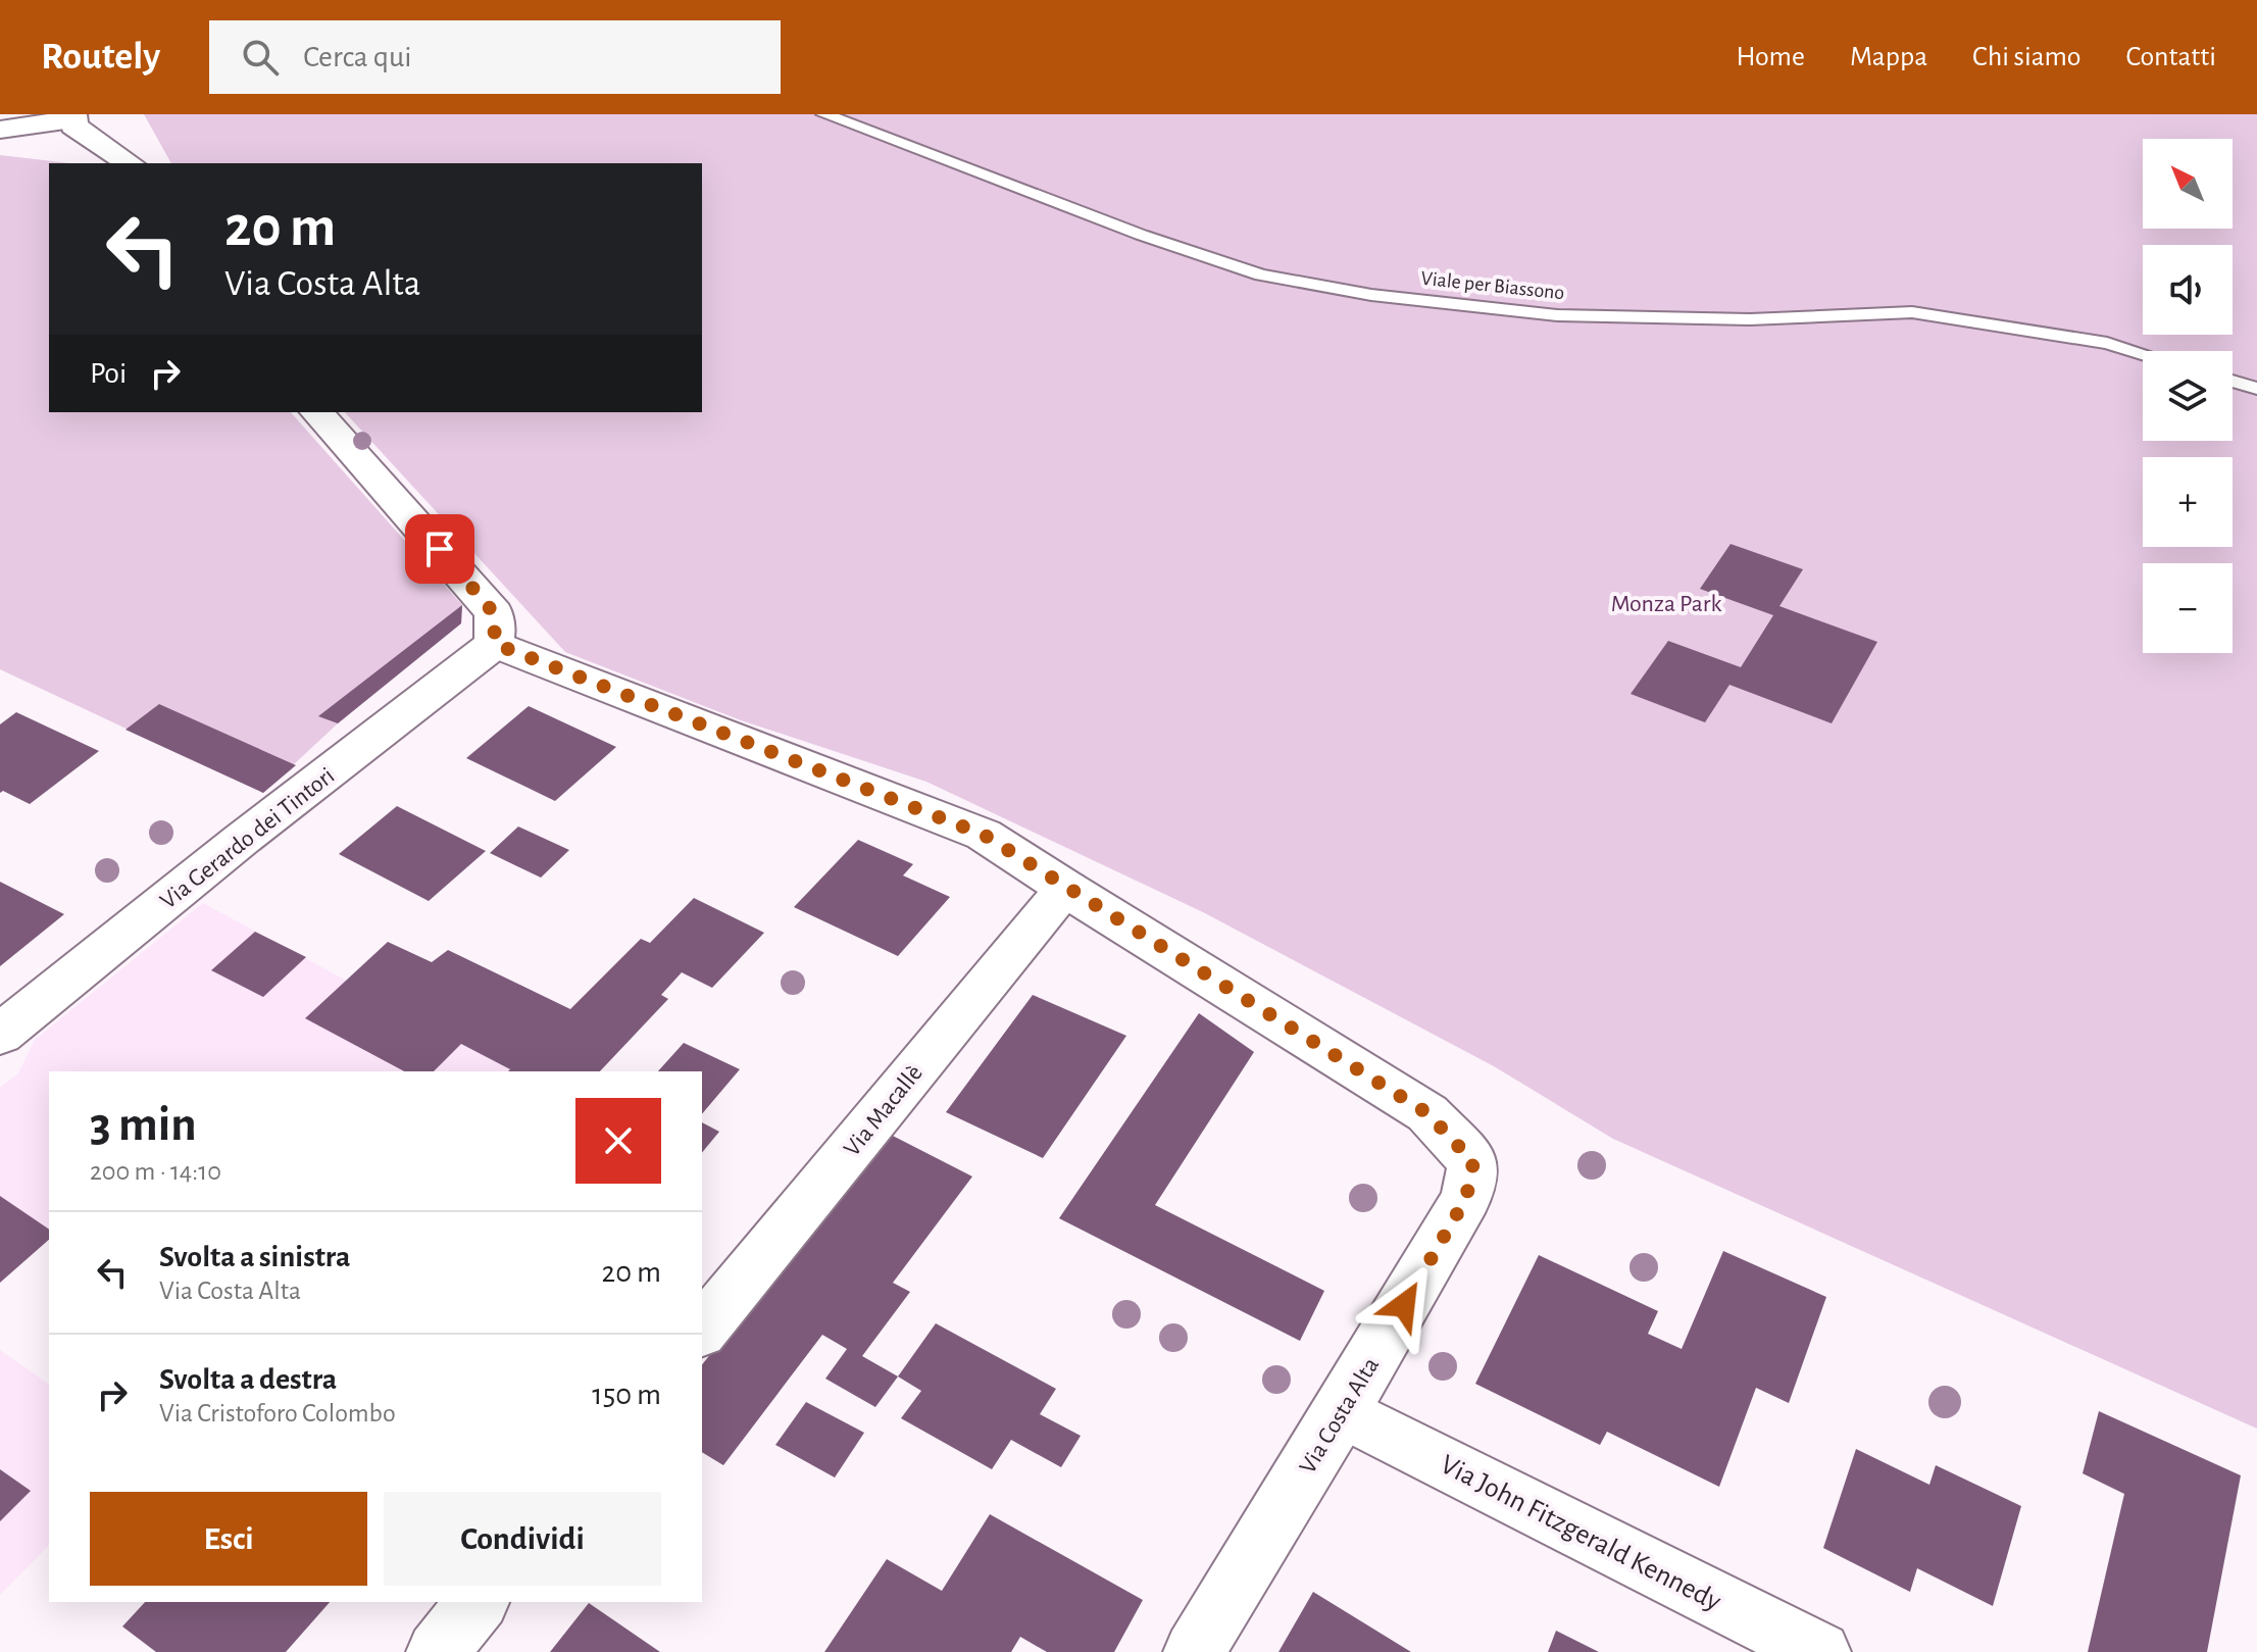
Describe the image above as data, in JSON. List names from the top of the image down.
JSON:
{
  "streets": {
    "street": [
      "Via Gerardo dei Tintori",
      "Via Macallè",
      "Via Costa Alta",
      "Via John Fitzgerald Kennedy"
    ],
    "lane": ["Viale per Biassono"]
  },
  "crossings": [
    ["Via Gerardo dei Tintori", "Via Costa Alta"],
    ["Via Macallè", "Via Costa Alta"],
    ["Via Costa Alta", "Via John Fitzgerald Kennedy"]
  ],
  "parks": ["Monza Park"],
  "north": "top left",
  "page": {
    "header": "Routely",
    "search": "Cerca qui",
    "nav": [
      "Home",
      "Mappa",
      "Chi siamo",
      "Contatti"
    ],
    "map_buttons": ["+", "−"],
    "turn": ["20 m", "Via Costa Alta"],
    "then": "Poi",
    "heading": ["3 min", "200 m · 14:10"],
    "list": [
      {
        "name": "Svolta a sinistra",
        "note": "Via Costa Alta",
        "value": "20 m"
      },
      {
        "name": "Svolta a destra",
        "note": "Via Cristoforo Colombo",
        "value": "150 m"
      }
    ],
    "buttons": ["Esci", "Condividi"]
  }
}
